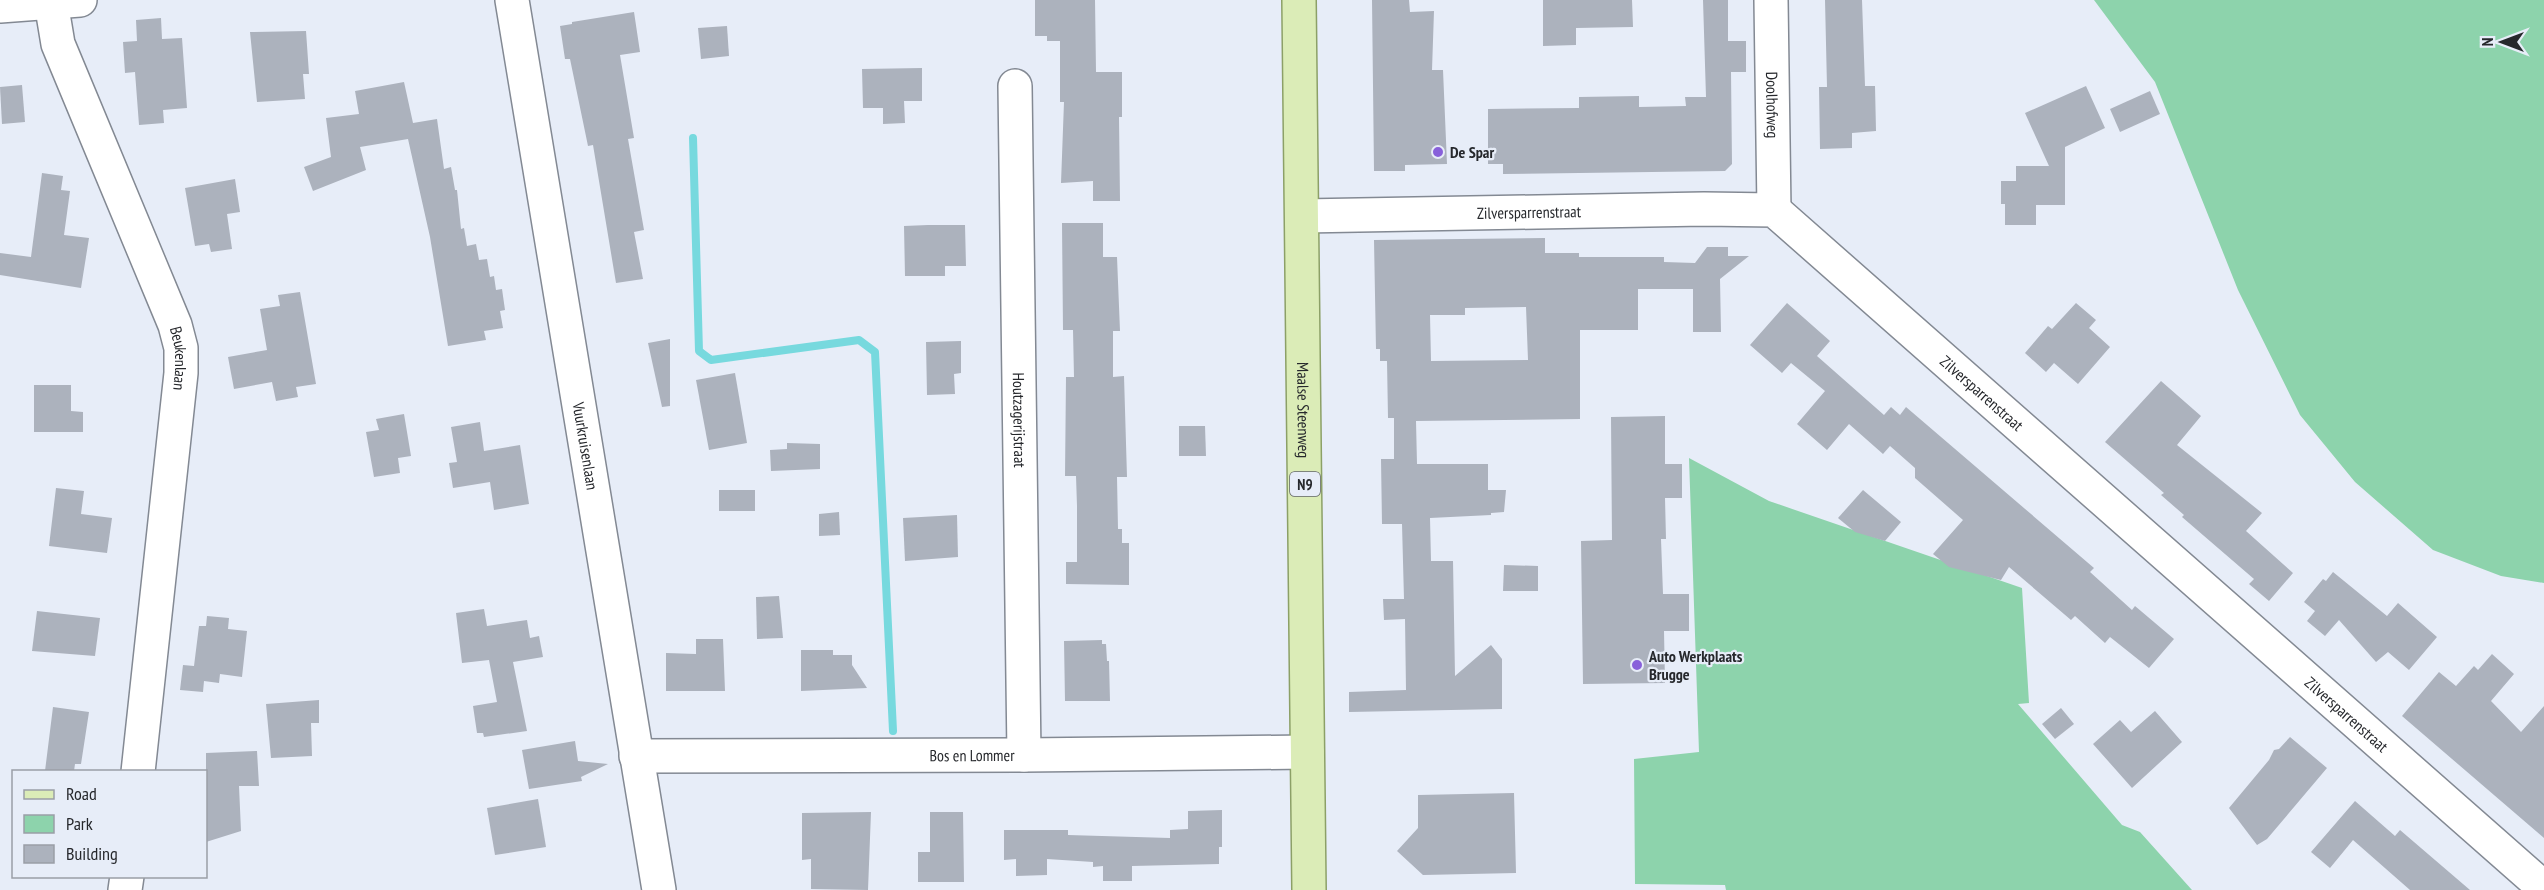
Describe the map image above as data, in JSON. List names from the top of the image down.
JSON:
{
  "streets": {
    "main road": ["Maalse Steenweg", "N9"],
    "street": [
      "Doolhofweg",
      "Zilversparrenstraat",
      "Beukenlaan",
      "Houtzagerijstraat",
      "Vuurkruisenlaan",
      "Bos en Lommer"
    ]
  },
  "crossings": [
    ["Doolhofweg", "Zilversparrenstraat"],
    ["Zilversparrenstraat", "Maalse Steenweg"],
    ["Maalse Steenweg", "Bos en Lommer"],
    ["Houtzagerijstraat", "Bos en Lommer"],
    ["Vuurkruisenlaan", "Bos en Lommer"]
  ],
  "places": ["De Spar", "Auto Werkplaats Brugge"],
  "legend": ["Road", "Park", "Building"],
  "north": "left"
}
